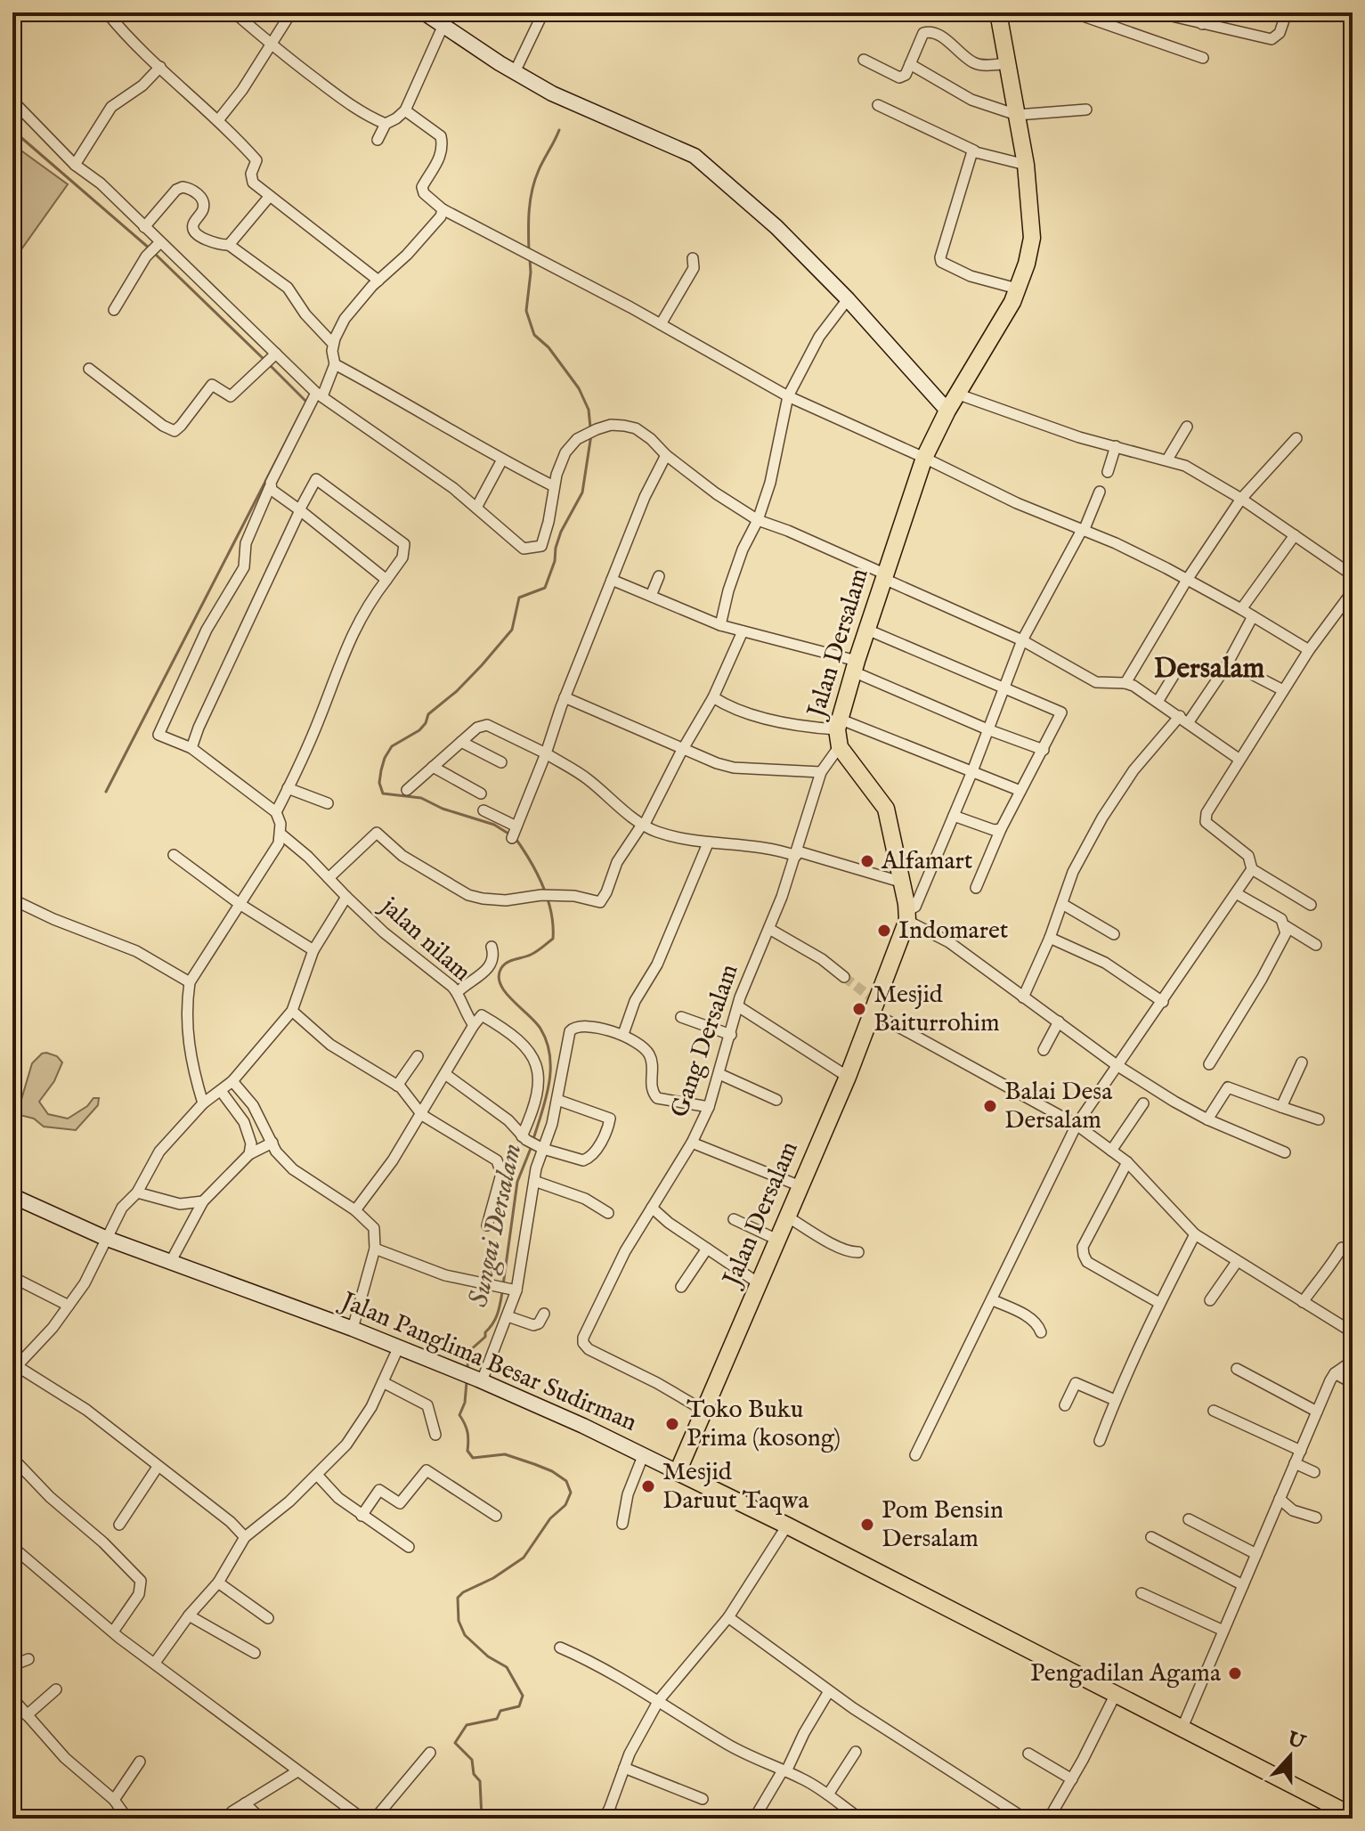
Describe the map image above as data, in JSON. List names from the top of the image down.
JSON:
{
  "streets": {
    "main road": ["Jalan Dersalam", "Jalan Panglima Besar Sudirman"],
    "street": ["jalan nilam", "Gang Dersalam"]
  },
  "crossings": [
    ["Jalan Dersalam", "Gang Dersalam"],
    ["Jalan Dersalam", "Jalan Panglima Besar Sudirman"]
  ],
  "districts": ["Dersalam"],
  "water": ["Sungai Dersalam"],
  "places": [
    "Alfamart",
    "Indomaret",
    "Mesjid Baiturrohim",
    "Balai Desa Dersalam",
    "Toko Buku Prima (kosong)",
    "Mesjid Daruut Taqwa",
    "Pom Bensin Dersalam",
    "Pengadilan Agama"
  ],
  "north": "top"
}
